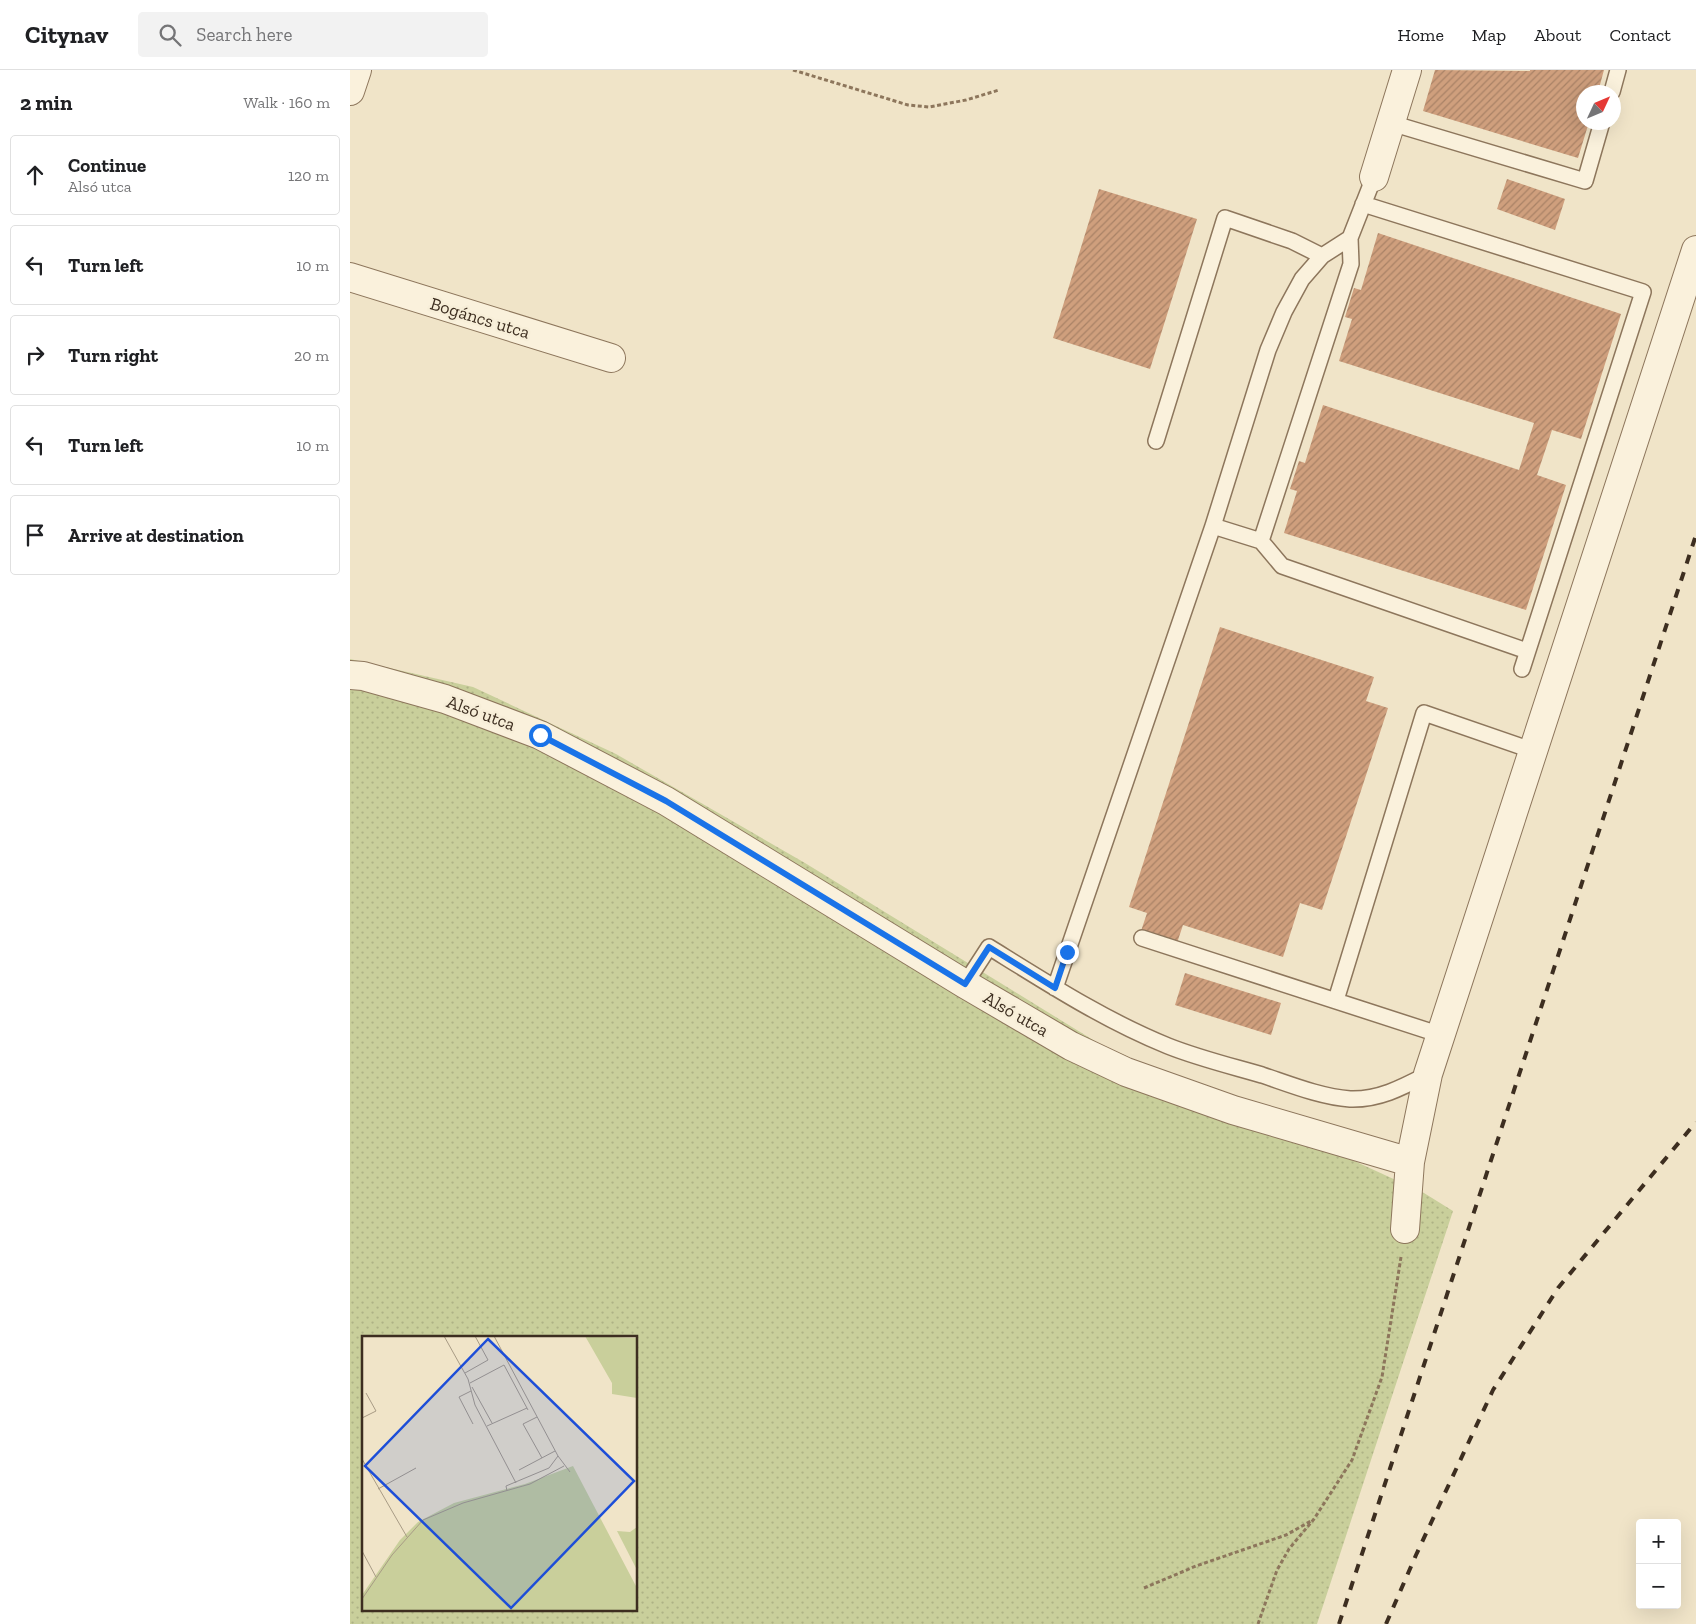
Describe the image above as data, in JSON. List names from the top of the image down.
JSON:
{
  "streets": {
    "street": ["Bogáncs utca", "Alsó utca"]
  },
  "north": "top right",
  "page": {
    "header": "Citynav",
    "search": "Search here",
    "nav": [
      "Home",
      "Map",
      "About",
      "Contact"
    ],
    "heading": ["2 min", "Walk · 160 m"],
    "list": [
      ["Continue", "Alsó utca", "120 m"],
      ["Turn left", "10 m"],
      ["Turn right", "20 m"],
      ["Turn left", "10 m"],
      "Arrive at destination"
    ],
    "map_buttons": ["+", "−"]
  }
}
